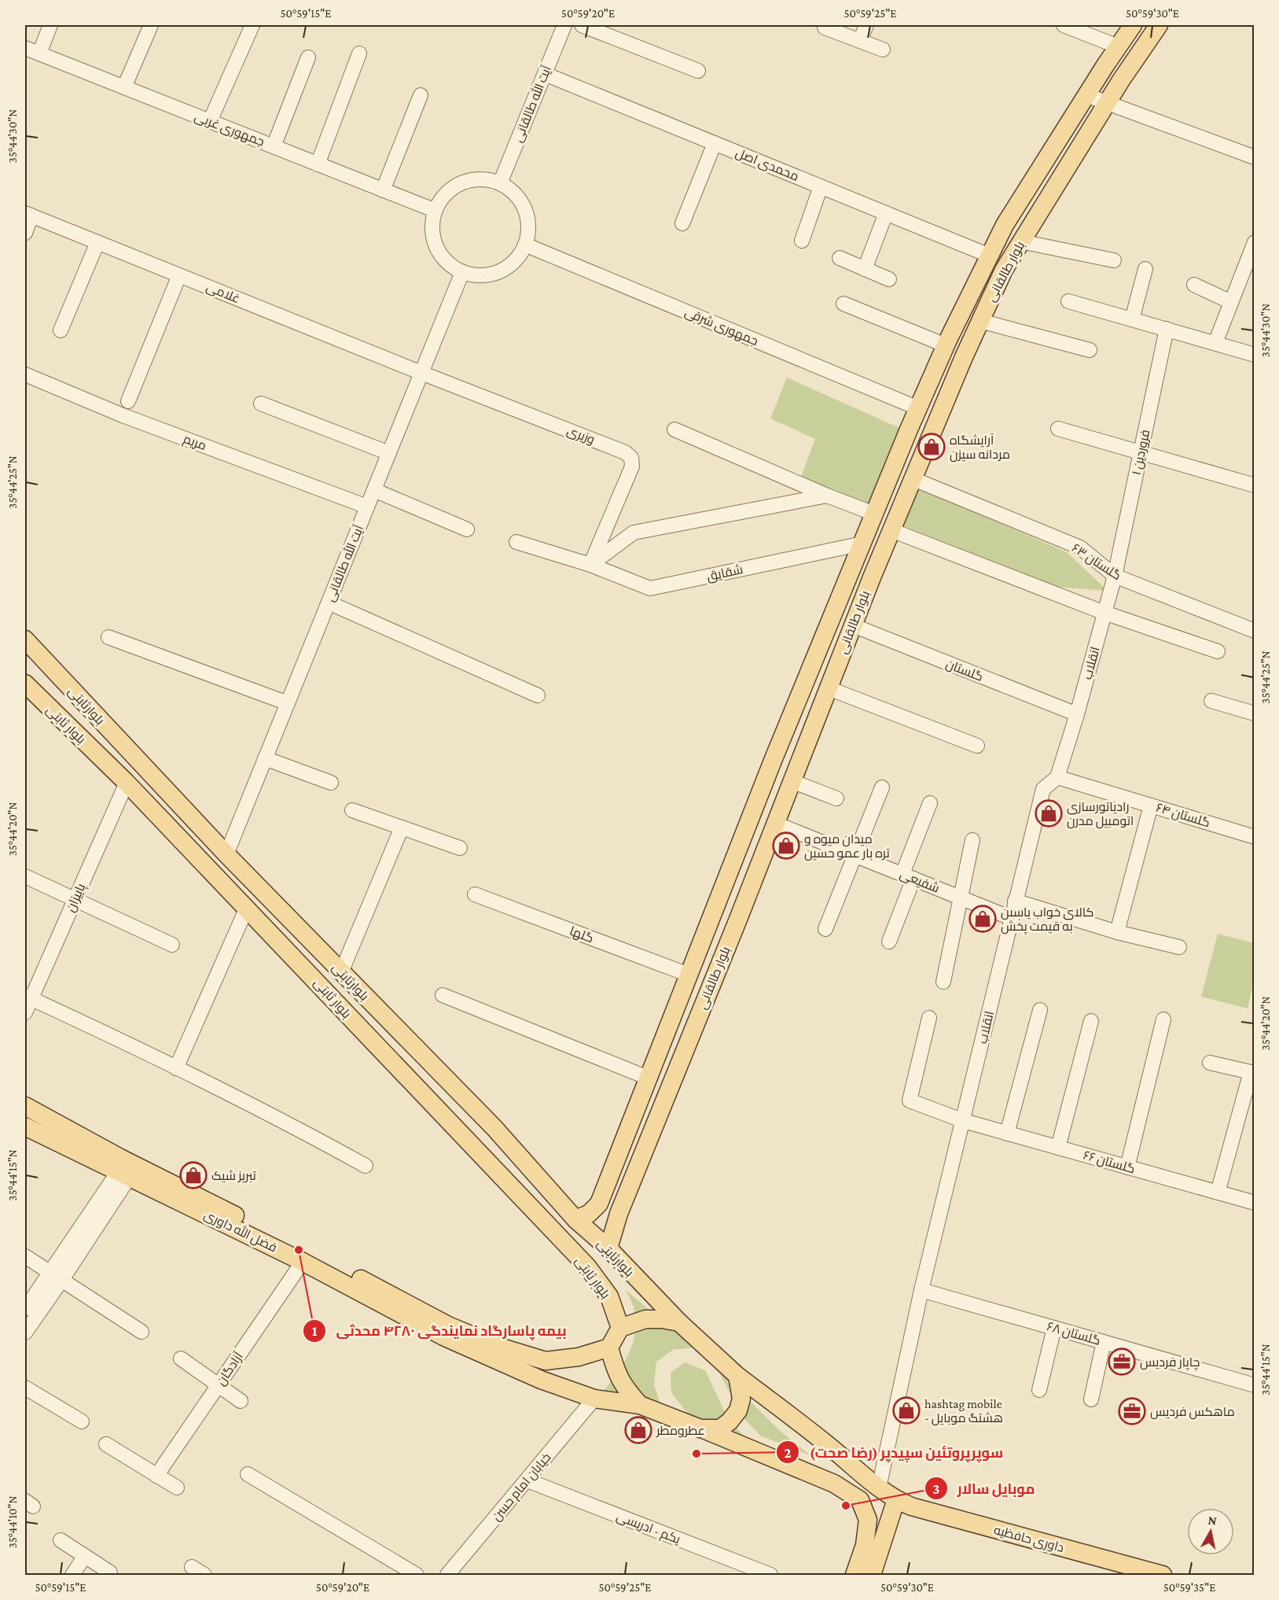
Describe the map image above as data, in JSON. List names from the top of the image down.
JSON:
{
  "streets": {
    "main road": [
      "بلوار طالقانی",
      "بلوارثابتی",
      "بلوار ثابتی",
      "فضل الله داوری",
      "داوری حافظیه"
    ],
    "street": [
      "آیت الله طالقانی",
      "جمهوری غربی",
      "محمدی اصل",
      "غلامی",
      "جمهوری شرقی",
      "وزیری",
      "مریم",
      "فروردین ۱",
      "گلستان ۶۳",
      "شقایق",
      "انقلاب",
      "گلستان",
      "گلستان ۶۴",
      "شفیعی",
      "پاییزان",
      "گلها",
      "گلستان ۶۶",
      "گلستان ۶۸",
      "آزادگان",
      "خیابان امام حسن",
      "یکم - ادریسی"
    ]
  },
  "crossings": [
    ["آیت الله طالقانی", "جمهوری غربی"],
    ["آیت الله طالقانی", "محمدی اصل"],
    ["آیت الله طالقانی", "غلامی"],
    ["آیت الله طالقانی", "جمهوری شرقی"],
    ["آیت الله طالقانی", "وزیری"],
    ["آیت الله طالقانی", "مریم"],
    ["آیت الله طالقانی", "بلوارثابتی"],
    ["جمهوری غربی", "جمهوری شرقی"],
    ["محمدی اصل", "بلوار طالقانی"],
    ["بلوار طالقانی", "جمهوری شرقی"],
    ["بلوار طالقانی", "گلستان ۶۳"],
    ["بلوار طالقانی", "شقایق"],
    ["بلوار طالقانی", "گلستان"],
    ["بلوار طالقانی", "بلوارثابتی"],
    ["بلوار طالقانی", "شفیعی"],
    ["بلوار طالقانی", "گلها"],
    ["غلامی", "وزیری"],
    ["وزیری", "شقایق"],
    ["فروردین ۱", "گلستان ۶۳"],
    ["فروردین ۱", "انقلاب"],
    ["گلستان ۶۳", "انقلاب"],
    ["انقلاب", "گلستان"],
    ["انقلاب", "گلستان ۶۴"],
    ["انقلاب", "شفیعی"],
    ["انقلاب", "گلستان ۶۶"],
    ["انقلاب", "گلستان ۶۸"],
    ["بلوارثابتی", "بلوار ثابتی"],
    ["بلوارثابتی", "فضل الله داوری"],
    ["بلوار ثابتی", "پاییزان"],
    ["بلوار ثابتی", "فضل الله داوری"],
    ["فضل الله داوری", "آزادگان"],
    ["فضل الله داوری", "خیابان امام حسن"],
    ["خیابان امام حسن", "یکم - ادریسی"]
  ],
  "places": {
    "shop": [
      "آرایشگاه مردانه سیزن",
      "رادیاتورسازی اتومبیل مدرن",
      "میدان میوه و تره بار عمو حسین",
      "کالای خواب یاسین به قیمت پخش",
      "تبریز شیک",
      "hashtag mobile - هشتگ موبایل",
      "عطرومطر"
    ],
    "other": ["بیمه پاسارگاد نمایندگی ۴۲۸۰ محدثی", "سوپرپروتئین سپیدپر (رضا صحت)", "موبایل سالار"],
    "office": ["چاپار فردیس", "ماهکس فردیس"]
  },
  "north": "top",
  "coordinates": [
    "50°59'15\"E",
    "50°59'20\"E",
    "50°59'25\"E",
    "50°59'30\"E",
    "35°44'30\"N",
    "35°44'25\"N",
    "35°44'20\"N",
    "35°44'15\"N",
    "35°44'10\"N",
    "50°59'35\"E"
  ]
}
